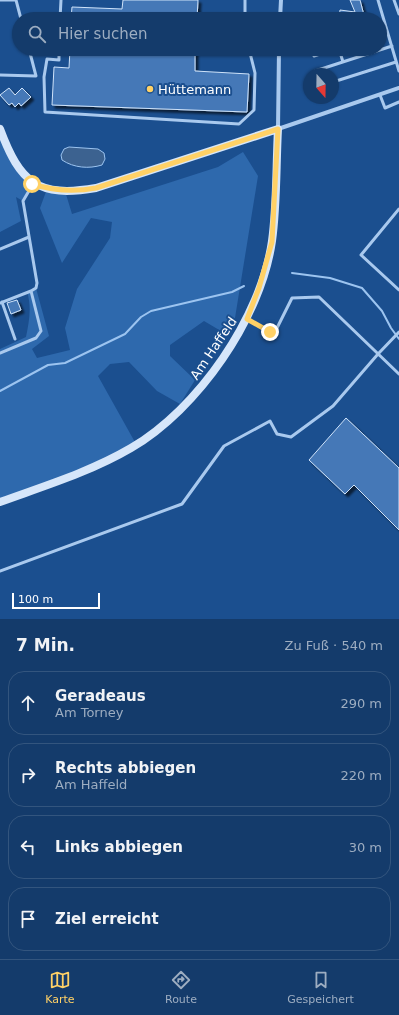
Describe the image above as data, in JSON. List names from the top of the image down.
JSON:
{
  "streets": {
    "street": ["Am Haffeld"]
  },
  "places": ["Hüttemann"],
  "scale_bar": "100 m",
  "north": "bottom",
  "page": {
    "search": "Hier suchen",
    "scale": "100 m",
    "heading": ["7 Min.", "Zu Fuß · 540 m"],
    "list": [
      ["Geradeaus", "Am Torney", "290 m"],
      ["Rechts abbiegen", "Am Haffeld", "220 m"],
      ["Links abbiegen", "30 m"],
      "Ziel erreicht"
    ],
    "nav": ["Karte", "Route", "Gespeichert"]
  }
}
